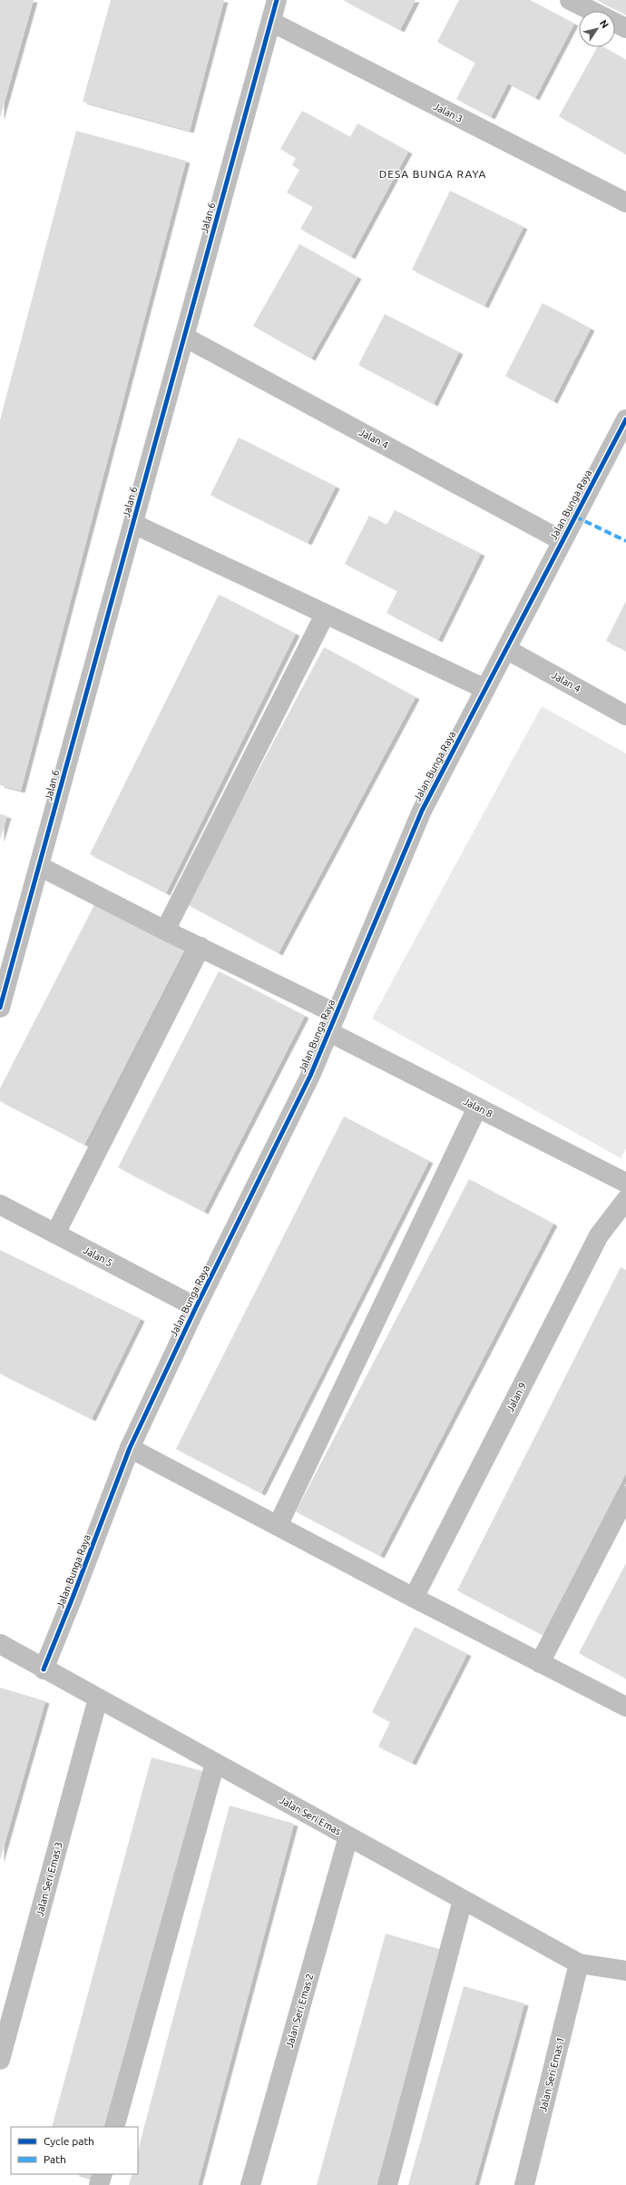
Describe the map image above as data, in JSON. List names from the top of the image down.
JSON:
{
  "streets": {
    "street": [
      "Jalan 3",
      "Jalan 6",
      "Jalan 4",
      "Jalan Bunga Raya",
      "Jalan 8",
      "Jalan 5",
      "Jalan 9",
      "Jalan Seri Emas",
      "Jalan Seri Emas 3",
      "Jalan Seri Emas 2",
      "Jalan Seri Emas 1"
    ]
  },
  "crossings": [
    ["Jalan 3", "Jalan 6"],
    ["Jalan 6", "Jalan 4"],
    ["Jalan 4", "Jalan Bunga Raya"],
    ["Jalan Bunga Raya", "Jalan 8"],
    ["Jalan Bunga Raya", "Jalan 5"],
    ["Jalan Bunga Raya", "Jalan Seri Emas"],
    ["Jalan Seri Emas", "Jalan Seri Emas 3"],
    ["Jalan Seri Emas", "Jalan Seri Emas 2"],
    ["Jalan Seri Emas", "Jalan Seri Emas 1"]
  ],
  "districts": ["DESA BUNGA RAYA"],
  "legend": ["Cycle path", "Path"],
  "north": "top right"
}
